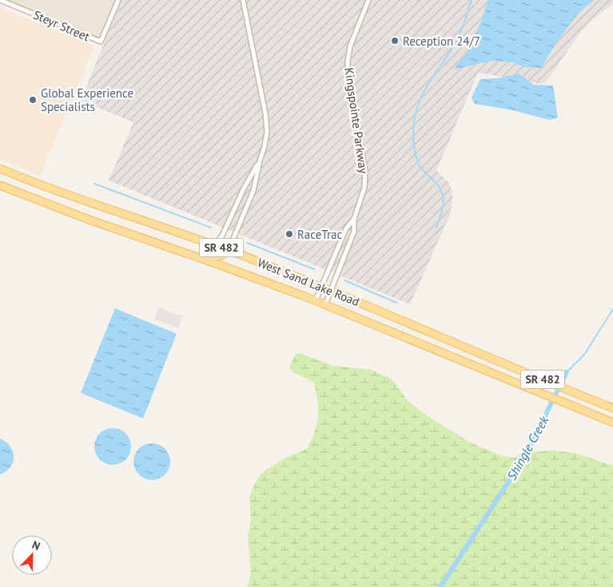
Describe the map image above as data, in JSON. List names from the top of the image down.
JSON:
{
  "streets": {
    "main road": ["SR 482", "West Sand Lake Road"],
    "street": ["Steyr Street", "Kingspointe Parkway"]
  },
  "crossings": [
    ["Kingspointe Parkway", "West Sand Lake Road"]
  ],
  "water": ["Shingle Creek"],
  "places": ["Reception 24/7", "Global Experience Specialists", "RaceTrac"],
  "north": "top right"
}
